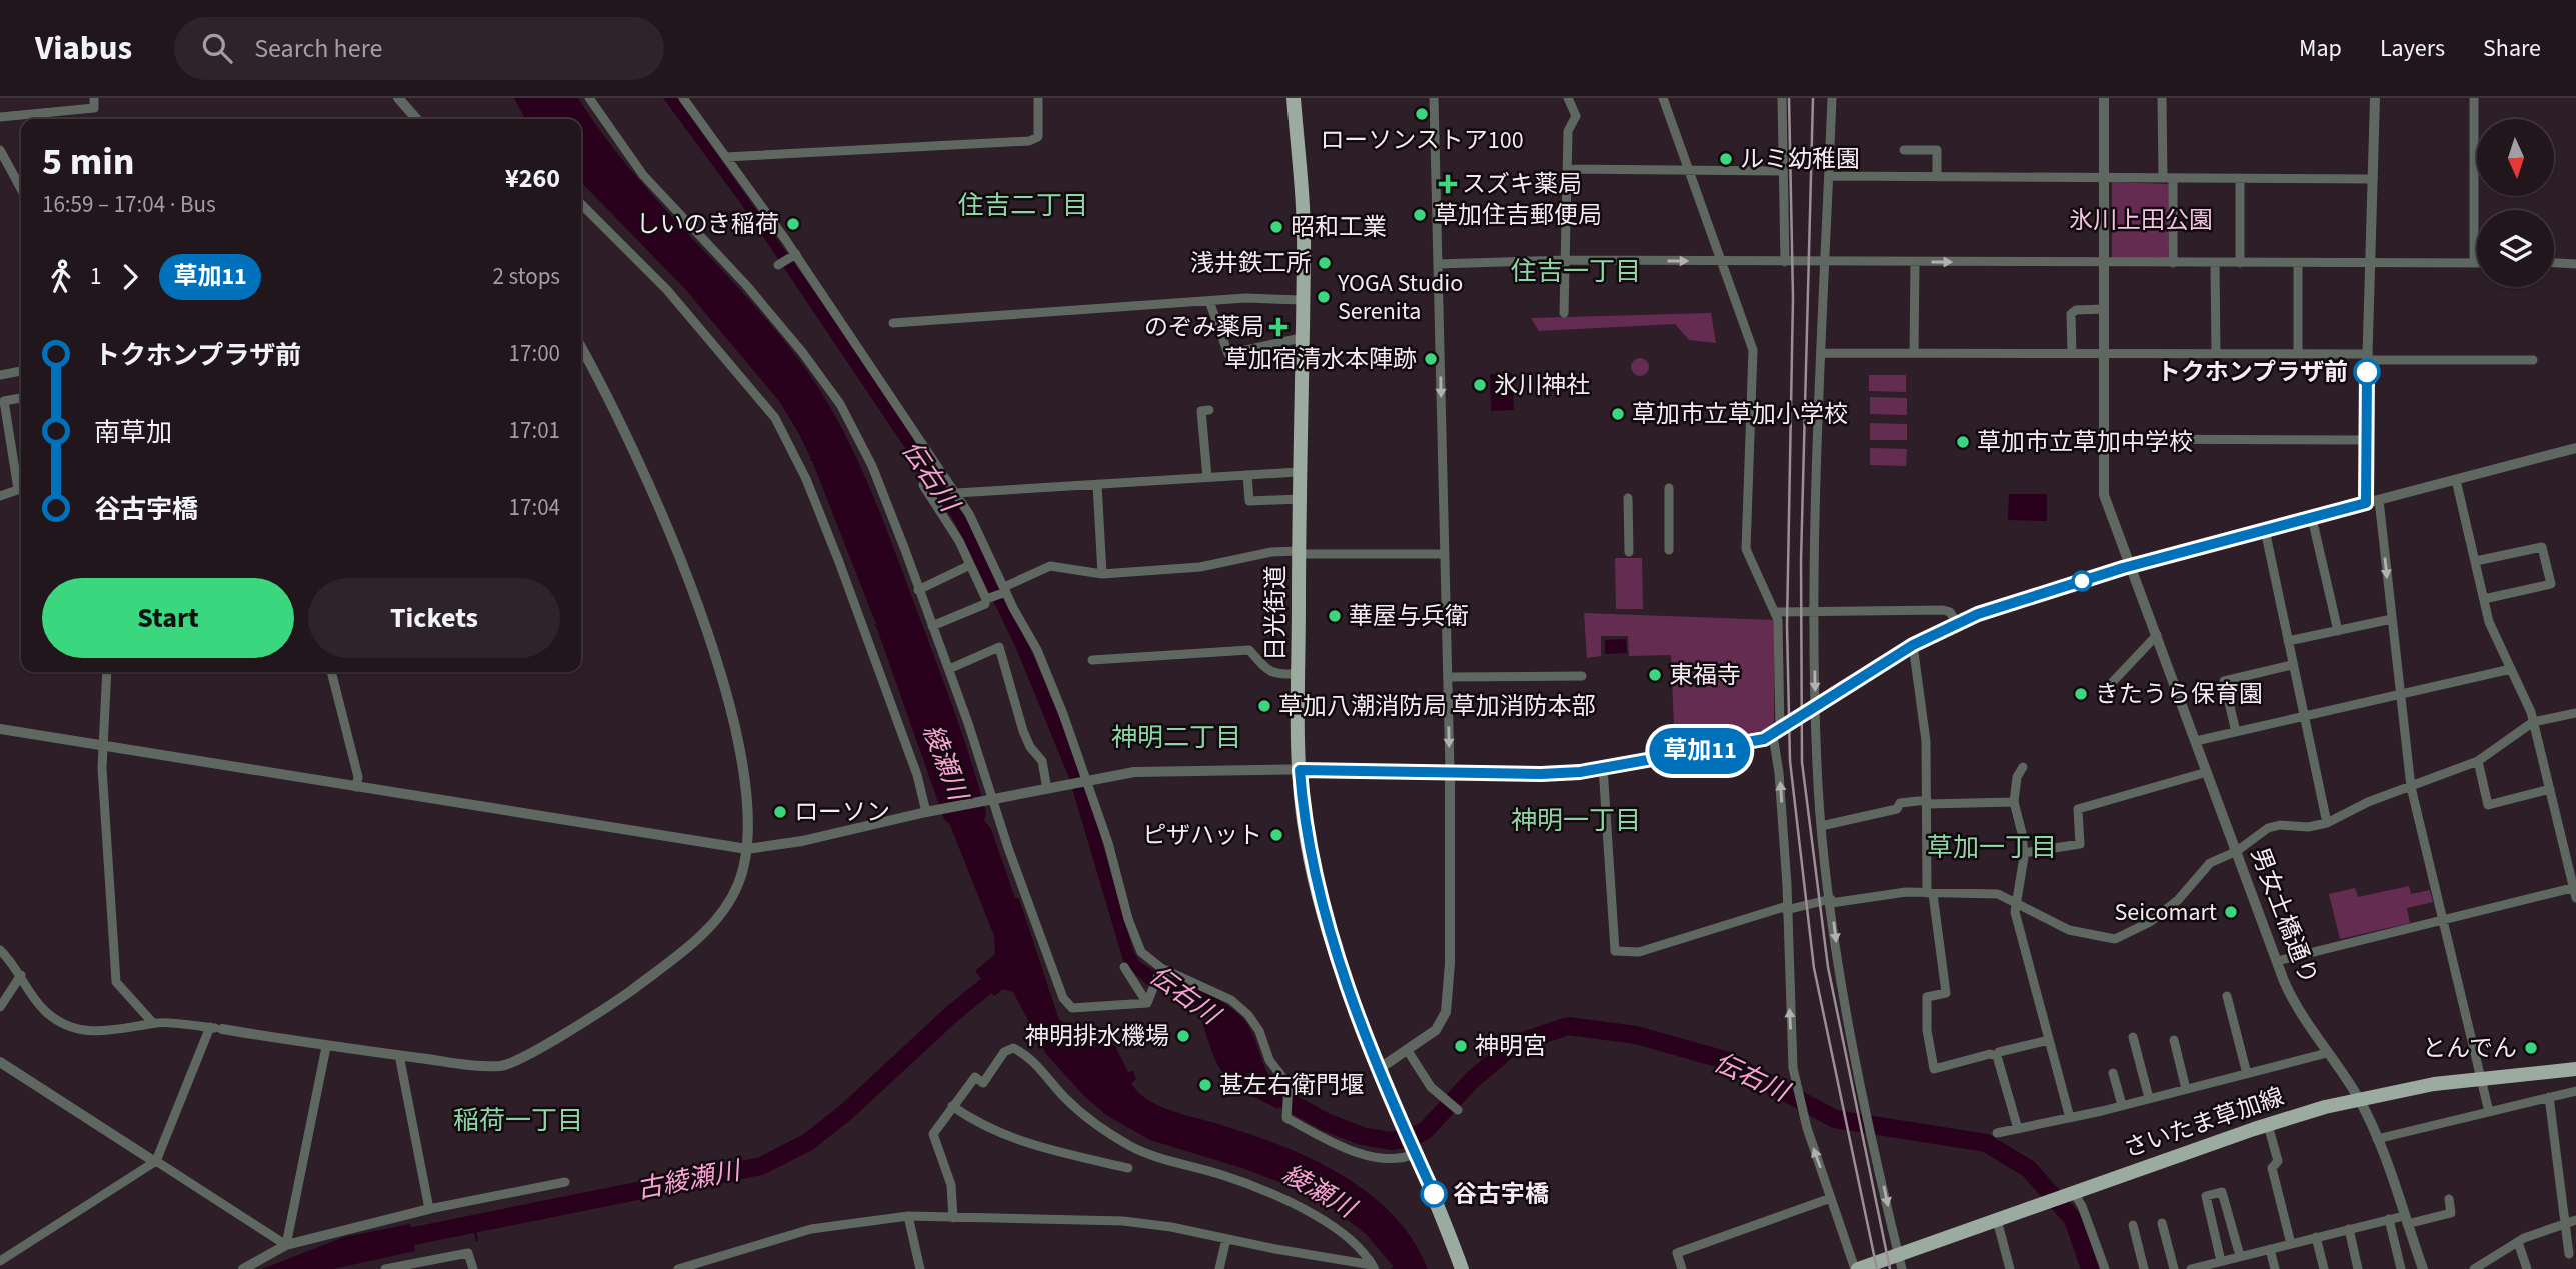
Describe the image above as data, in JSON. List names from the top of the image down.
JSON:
{
  "streets": {
    "main road": ["日光街道", "さいたま草加線"],
    "street": ["男女土橋通り"]
  },
  "crossings": [
    ["男女土橋通り", "さいたま草加線"]
  ],
  "districts": [
    "住吉二丁目",
    "住吉一丁目",
    "神明二丁目",
    "神明一丁目",
    "草加一丁目",
    "稲荷一丁目"
  ],
  "water": ["伝右川", "綾瀬川", "古綾瀬川"],
  "parks": ["氷川上田公園"],
  "places": {
    "other": [
      "ローソンストア100",
      "ルミ幼稚園",
      "草加住吉郵便局",
      "しいのき稲荷",
      "昭和工業",
      "浅井鉄工所",
      "YOGA Studio Serenita",
      "草加宿清水本陣跡",
      "トクホンプラザ前",
      "氷川神社",
      "草加市立草加小学校",
      "草加市立草加中学校",
      "華屋与兵衛",
      "東福寺",
      "きたうら保育園",
      "草加八潮消防局 草加消防本部",
      "ローソン",
      "ピザハット",
      "Seicomart",
      "神明排水機場",
      "神明宮",
      "とんでん",
      "甚左右衛門堰",
      "谷古宇橋"
    ],
    "health": ["スズキ薬局", "のぞみ薬局"]
  },
  "lines": ["bus line 草加11"],
  "north": "bottom",
  "page": {
    "header": "Viabus",
    "search": "Search here",
    "nav": ["Map", "Layers", "Share"],
    "on_map": "草加11",
    "heading": ["5 min", "16:59 – 17:04 · Bus", "¥260"],
    "legs": ["1", "草加11", "2 stops"],
    "list": [
      {
        "name": "トクホンプラザ前",
        "value": "17:00"
      },
      {
        "name": "南草加",
        "value": "17:01"
      },
      {
        "name": "谷古宇橋",
        "value": "17:04"
      }
    ],
    "buttons": ["Start", "Tickets"]
  }
}
